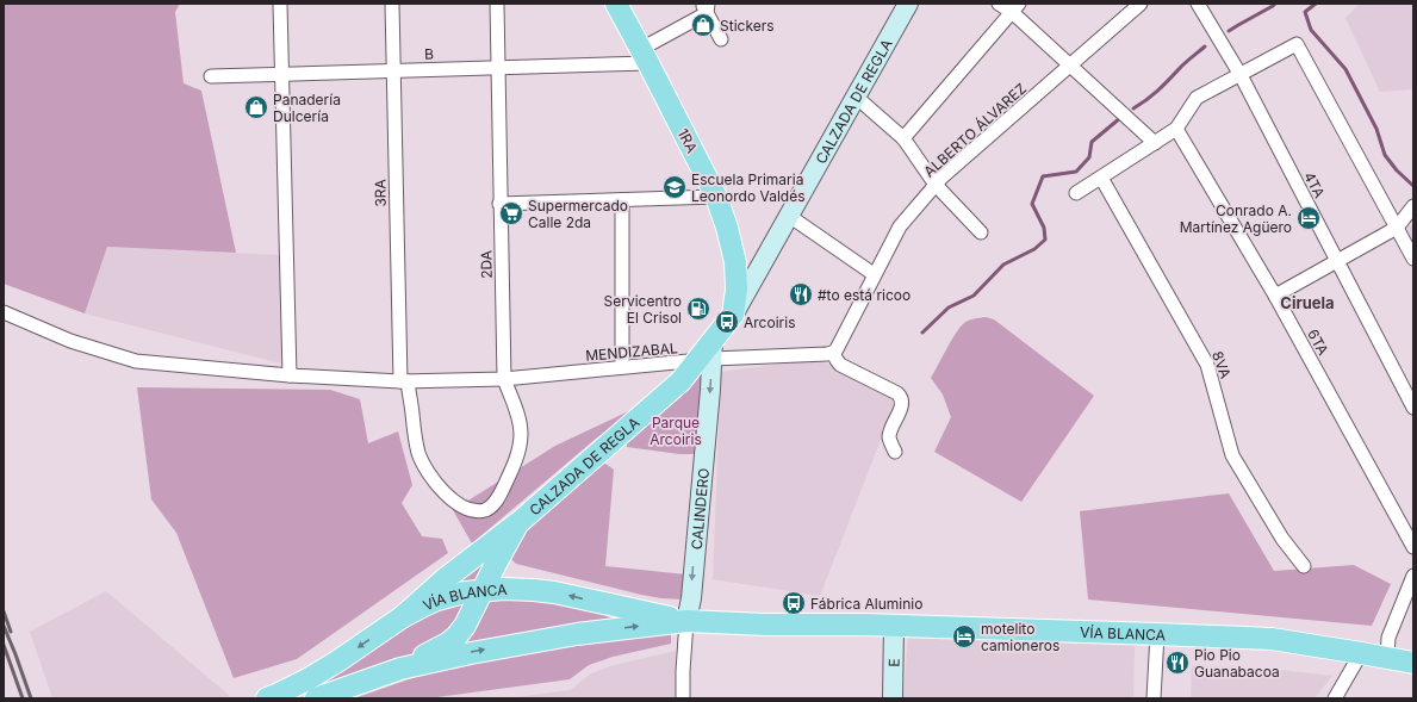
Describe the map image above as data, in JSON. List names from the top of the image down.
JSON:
{
  "streets": {
    "main road": [
      "CALZADA DE REGLA",
      "1RA",
      "CALINDERO",
      "VÍA BLANCA",
      "E"
    ],
    "street": [
      "B",
      "ALBERTO ÁLVAREZ",
      "4TA",
      "3RA",
      "2DA",
      "6TA",
      "MENDIZABAL",
      "8VA"
    ]
  },
  "crossings": [
    ["B", "1RA"],
    ["B", "3RA"],
    ["B", "2DA"],
    ["CALZADA DE REGLA", "1RA"],
    ["CALZADA DE REGLA", "MENDIZABAL"],
    ["CALZADA DE REGLA", "CALINDERO"],
    ["ALBERTO ÁLVAREZ", "MENDIZABAL"],
    ["3RA", "2DA"],
    ["3RA", "MENDIZABAL"],
    ["2DA", "MENDIZABAL"],
    ["MENDIZABAL", "CALINDERO"],
    ["CALINDERO", "VÍA BLANCA"],
    ["VÍA BLANCA", "E"]
  ],
  "one_way": ["CALINDERO"],
  "districts": ["Ciruela"],
  "parks": ["Parque Arcoiris"],
  "places": {
    "shop": ["Stickers", "Panadería Dulcería"],
    "school or university": ["Escuela Primaria Leonordo Valdés"],
    "supermarket": ["Supermercado Calle 2da"],
    "hotel": ["Conrado A. Martínez Agüero", "motelito camioneros"],
    "restaurant": ["#to está ricoo", "Pio Pio Guanabacoa"],
    "fuel station": ["Servicentro El Crisol"],
    "bus stop": ["Arcoiris", "Fábrica Aluminio"]
  }
}
